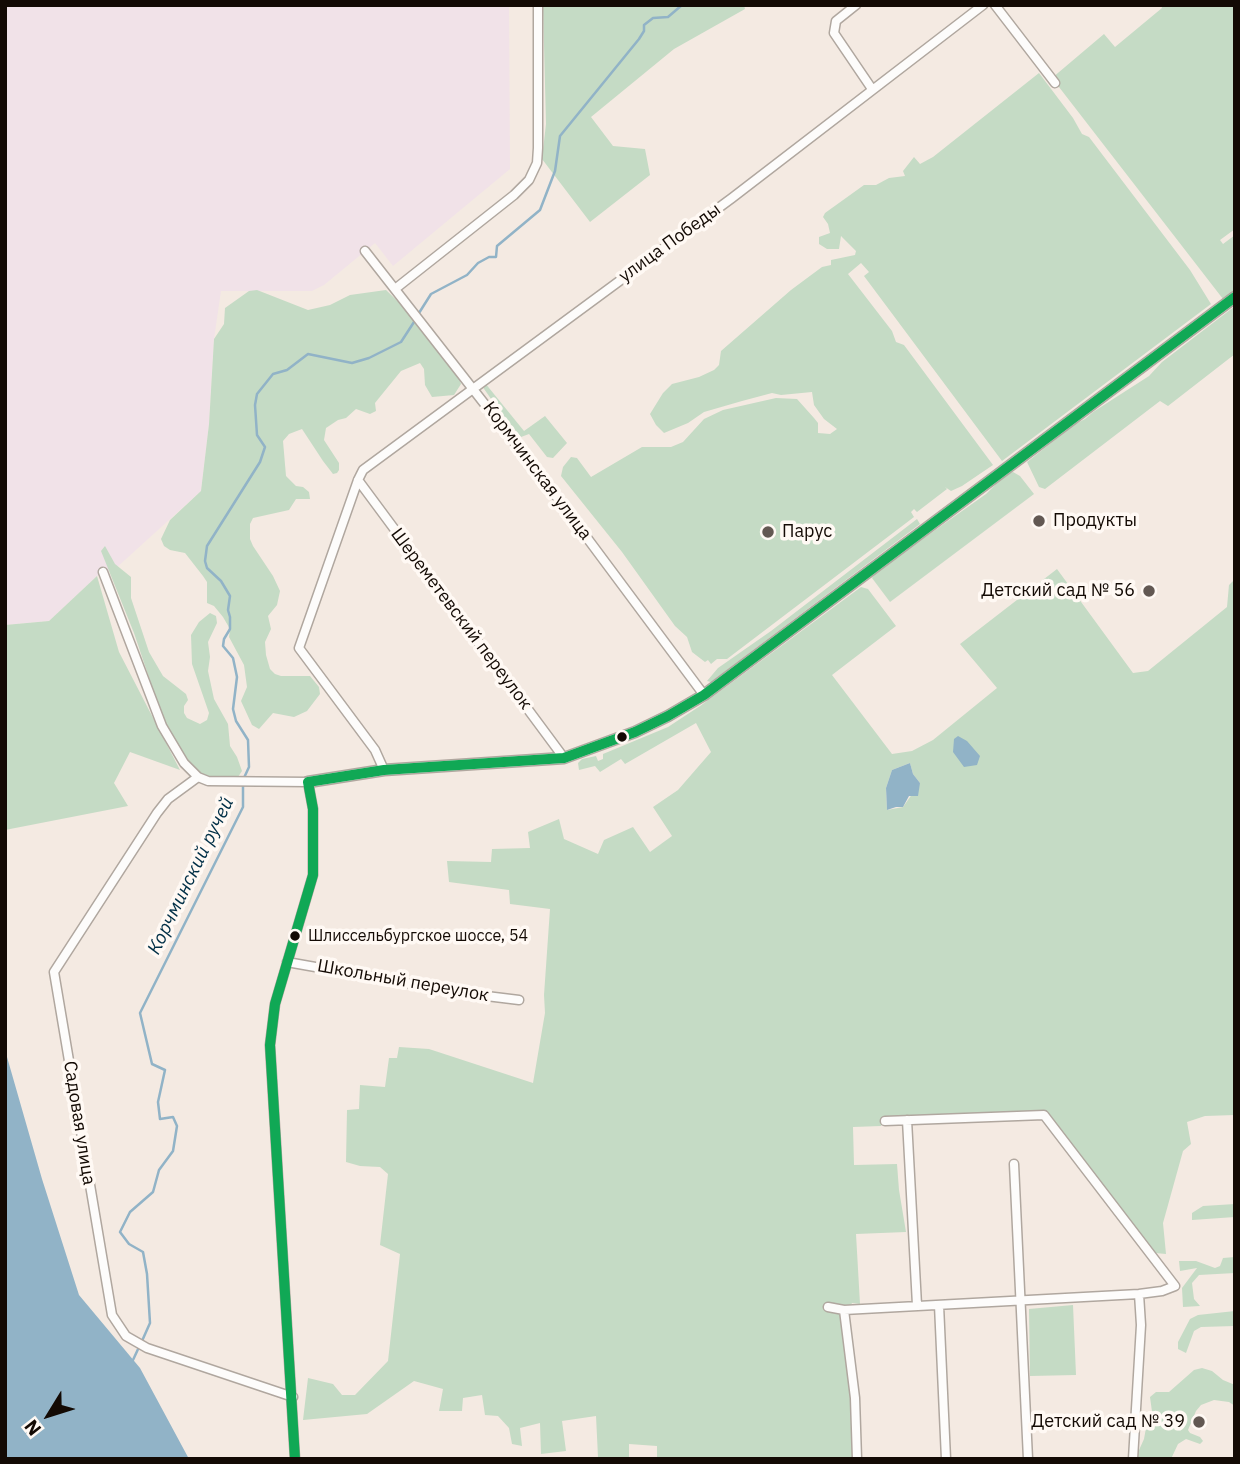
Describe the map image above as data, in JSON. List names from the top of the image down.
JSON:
{
  "streets": {
    "street": [
      "улица Победы",
      "Кормчинская улица",
      "Шереметевский переулок",
      "Школьный переулок",
      "Садовая улица"
    ]
  },
  "crossings": [
    ["улица Победы", "Кормчинская улица"],
    ["улица Победы", "Шереметевский переулок"]
  ],
  "water": ["Корчминский ручей"],
  "places": [
    "Продукты",
    "Парус",
    "Детский сад № 56",
    "Шлиссельбургское шоссе, 54",
    "Детский сад № 39"
  ],
  "north": "bottom left"
}
